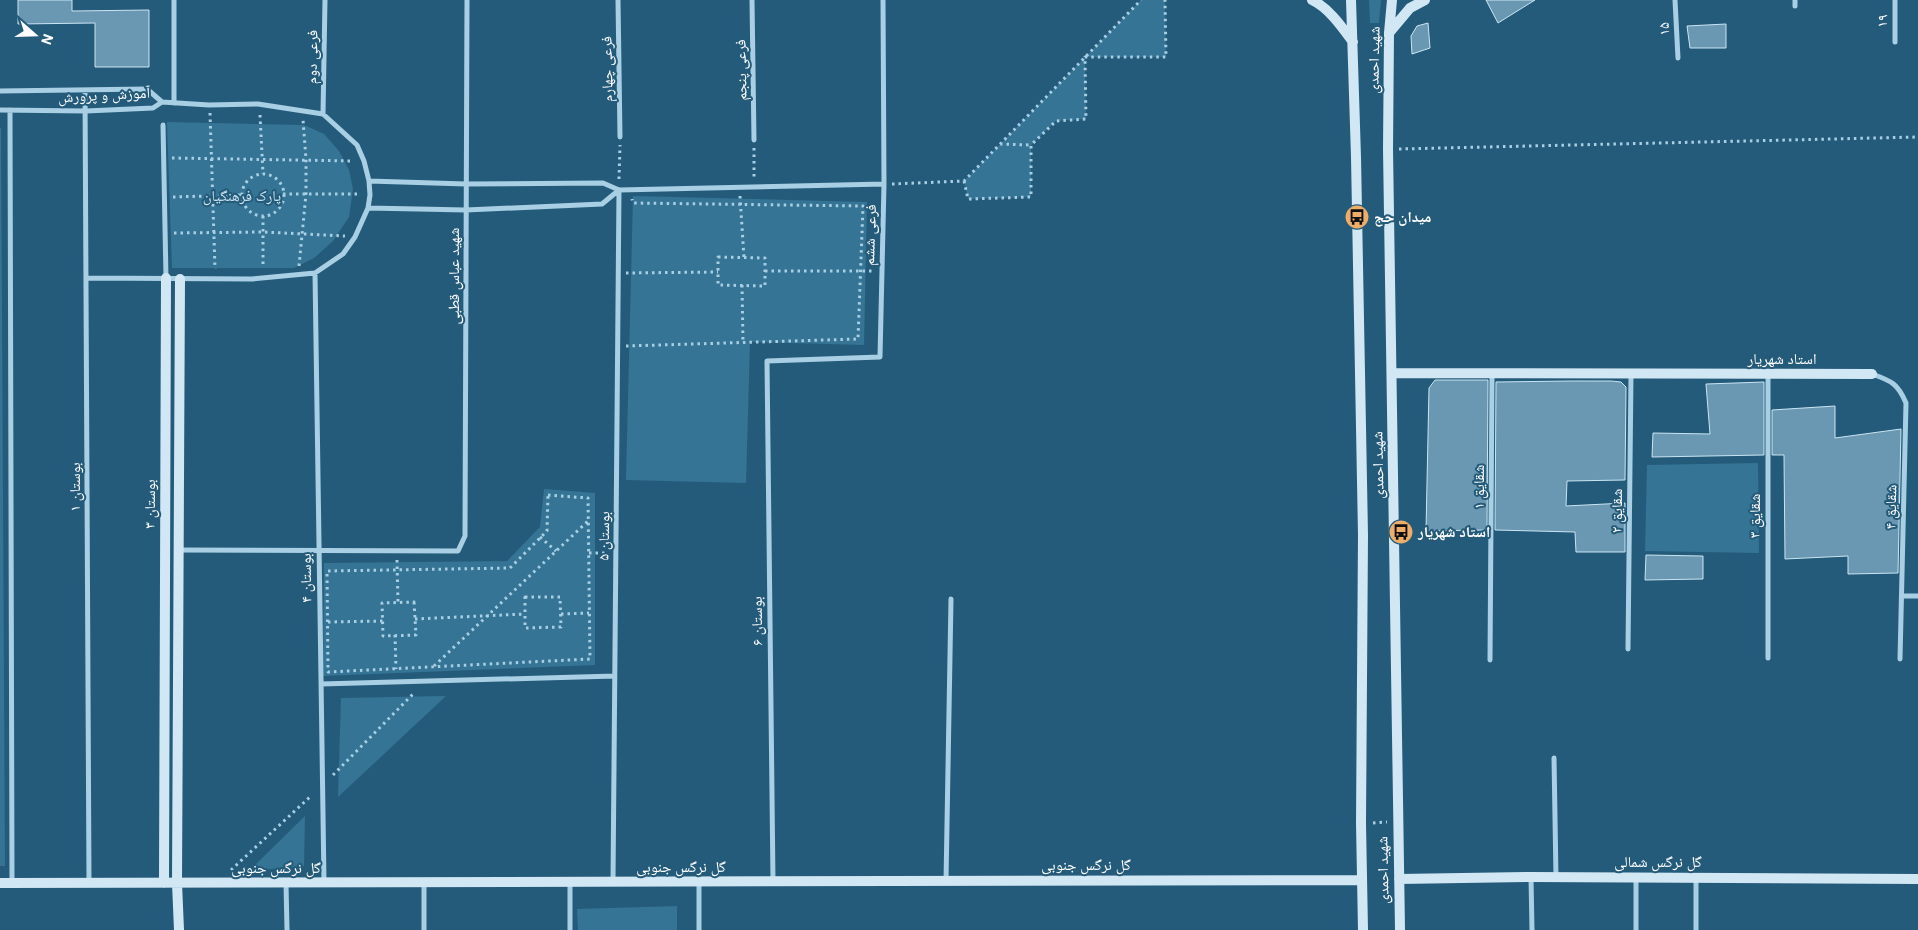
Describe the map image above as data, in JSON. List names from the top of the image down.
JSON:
{
  "streets": {
    "street": [
      "۱۹",
      "۱۵",
      "فرعی دوم",
      "شهید احمدی",
      "فرعی چهارم",
      "فرعی پنجم",
      "آموزش و پرورش",
      "فرعی ششم",
      "شهید عباس قطبی",
      "استاد شهریار",
      "بوستان ۱",
      "شقایق ۱",
      "بوستان ۳",
      "شقایق ۴",
      "شقایق ۲",
      "شقایق ۳",
      "بوستان ۵",
      "بوستان ۴",
      "بوستان ۶",
      "گل نرگس شمالی",
      "گل نرگس جنوبی"
    ]
  },
  "crossings": [
    ["شهید احمدی", "استاد شهریار"],
    ["شهید احمدی", "گل نرگس شمالی"],
    ["شهید احمدی", "گل نرگس جنوبی"],
    ["آموزش و پرورش", "بوستان ۱"],
    ["فرعی ششم", "بوستان ۶"],
    ["استاد شهریار", "شقایق ۱"],
    ["استاد شهریار", "شقایق ۴"],
    ["استاد شهریار", "شقایق ۲"],
    ["استاد شهریار", "شقایق ۳"],
    ["بوستان ۱", "گل نرگس جنوبی"],
    ["بوستان ۳", "گل نرگس جنوبی"],
    ["بوستان ۵", "گل نرگس جنوبی"],
    ["بوستان ۴", "گل نرگس جنوبی"],
    ["بوستان ۶", "گل نرگس جنوبی"]
  ],
  "parks": ["پارک فرهنگیان"],
  "places": {
    "bus stop": ["میدان حج", "استاد شهریار"]
  },
  "north": "right"
}
